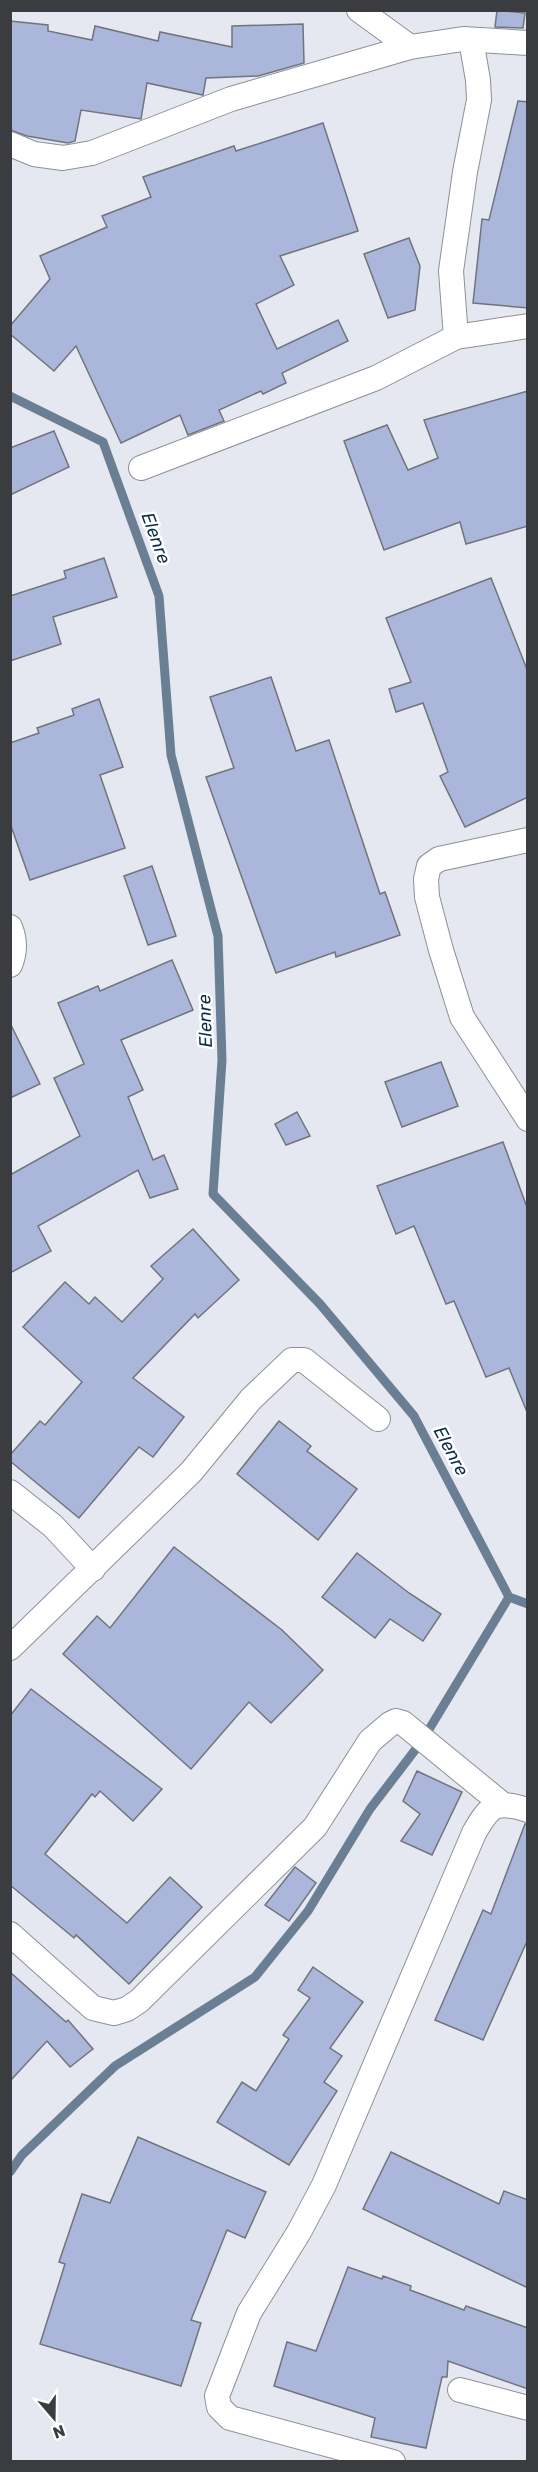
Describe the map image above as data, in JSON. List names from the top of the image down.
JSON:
{
  "water": ["Elenre"],
  "north": "bottom"
}
